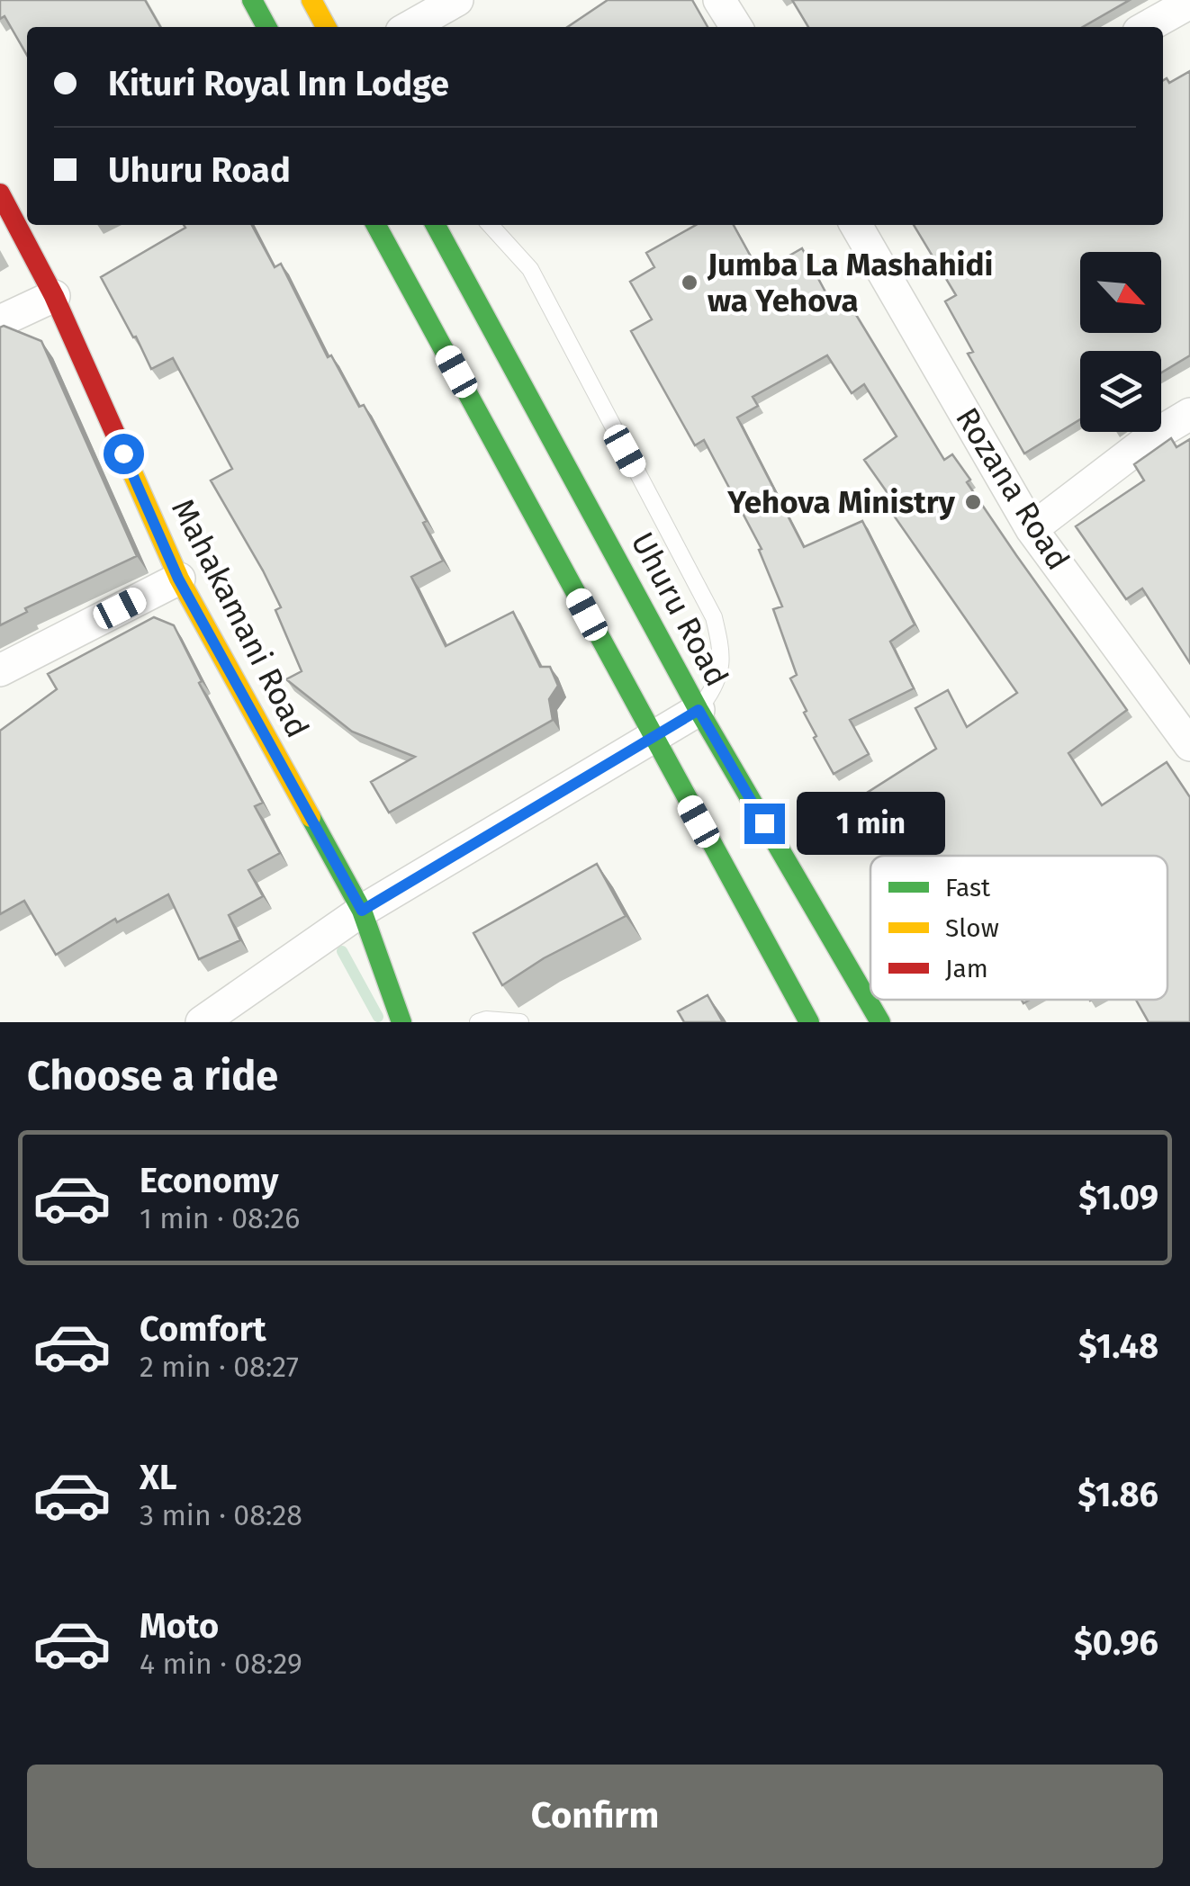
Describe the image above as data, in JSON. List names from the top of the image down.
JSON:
{
  "streets": {
    "main road": ["Uhuru Road", "Mahakamani Road"],
    "street": ["Rozana Road"]
  },
  "places": ["Jumba La Mashahidi wa Yehova", "Yehova Ministry"],
  "legend": ["Fast", "Slow", "Jam"],
  "north": "bottom right",
  "page": {
    "banner": ["Kituri Royal Inn Lodge", "Uhuru Road"],
    "bubble": "1 min",
    "heading": "Choose a ride",
    "list": [
      {
        "name": "Economy",
        "note": "1 min · 08:26",
        "value": "$1.09"
      },
      {
        "name": "Comfort",
        "note": "2 min · 08:27",
        "value": "$1.48"
      },
      {
        "name": "XL",
        "note": "3 min · 08:28",
        "value": "$1.86"
      },
      {
        "name": "Moto",
        "note": "4 min · 08:29",
        "value": "$0.96"
      }
    ],
    "buttons": "Confirm"
  }
}
